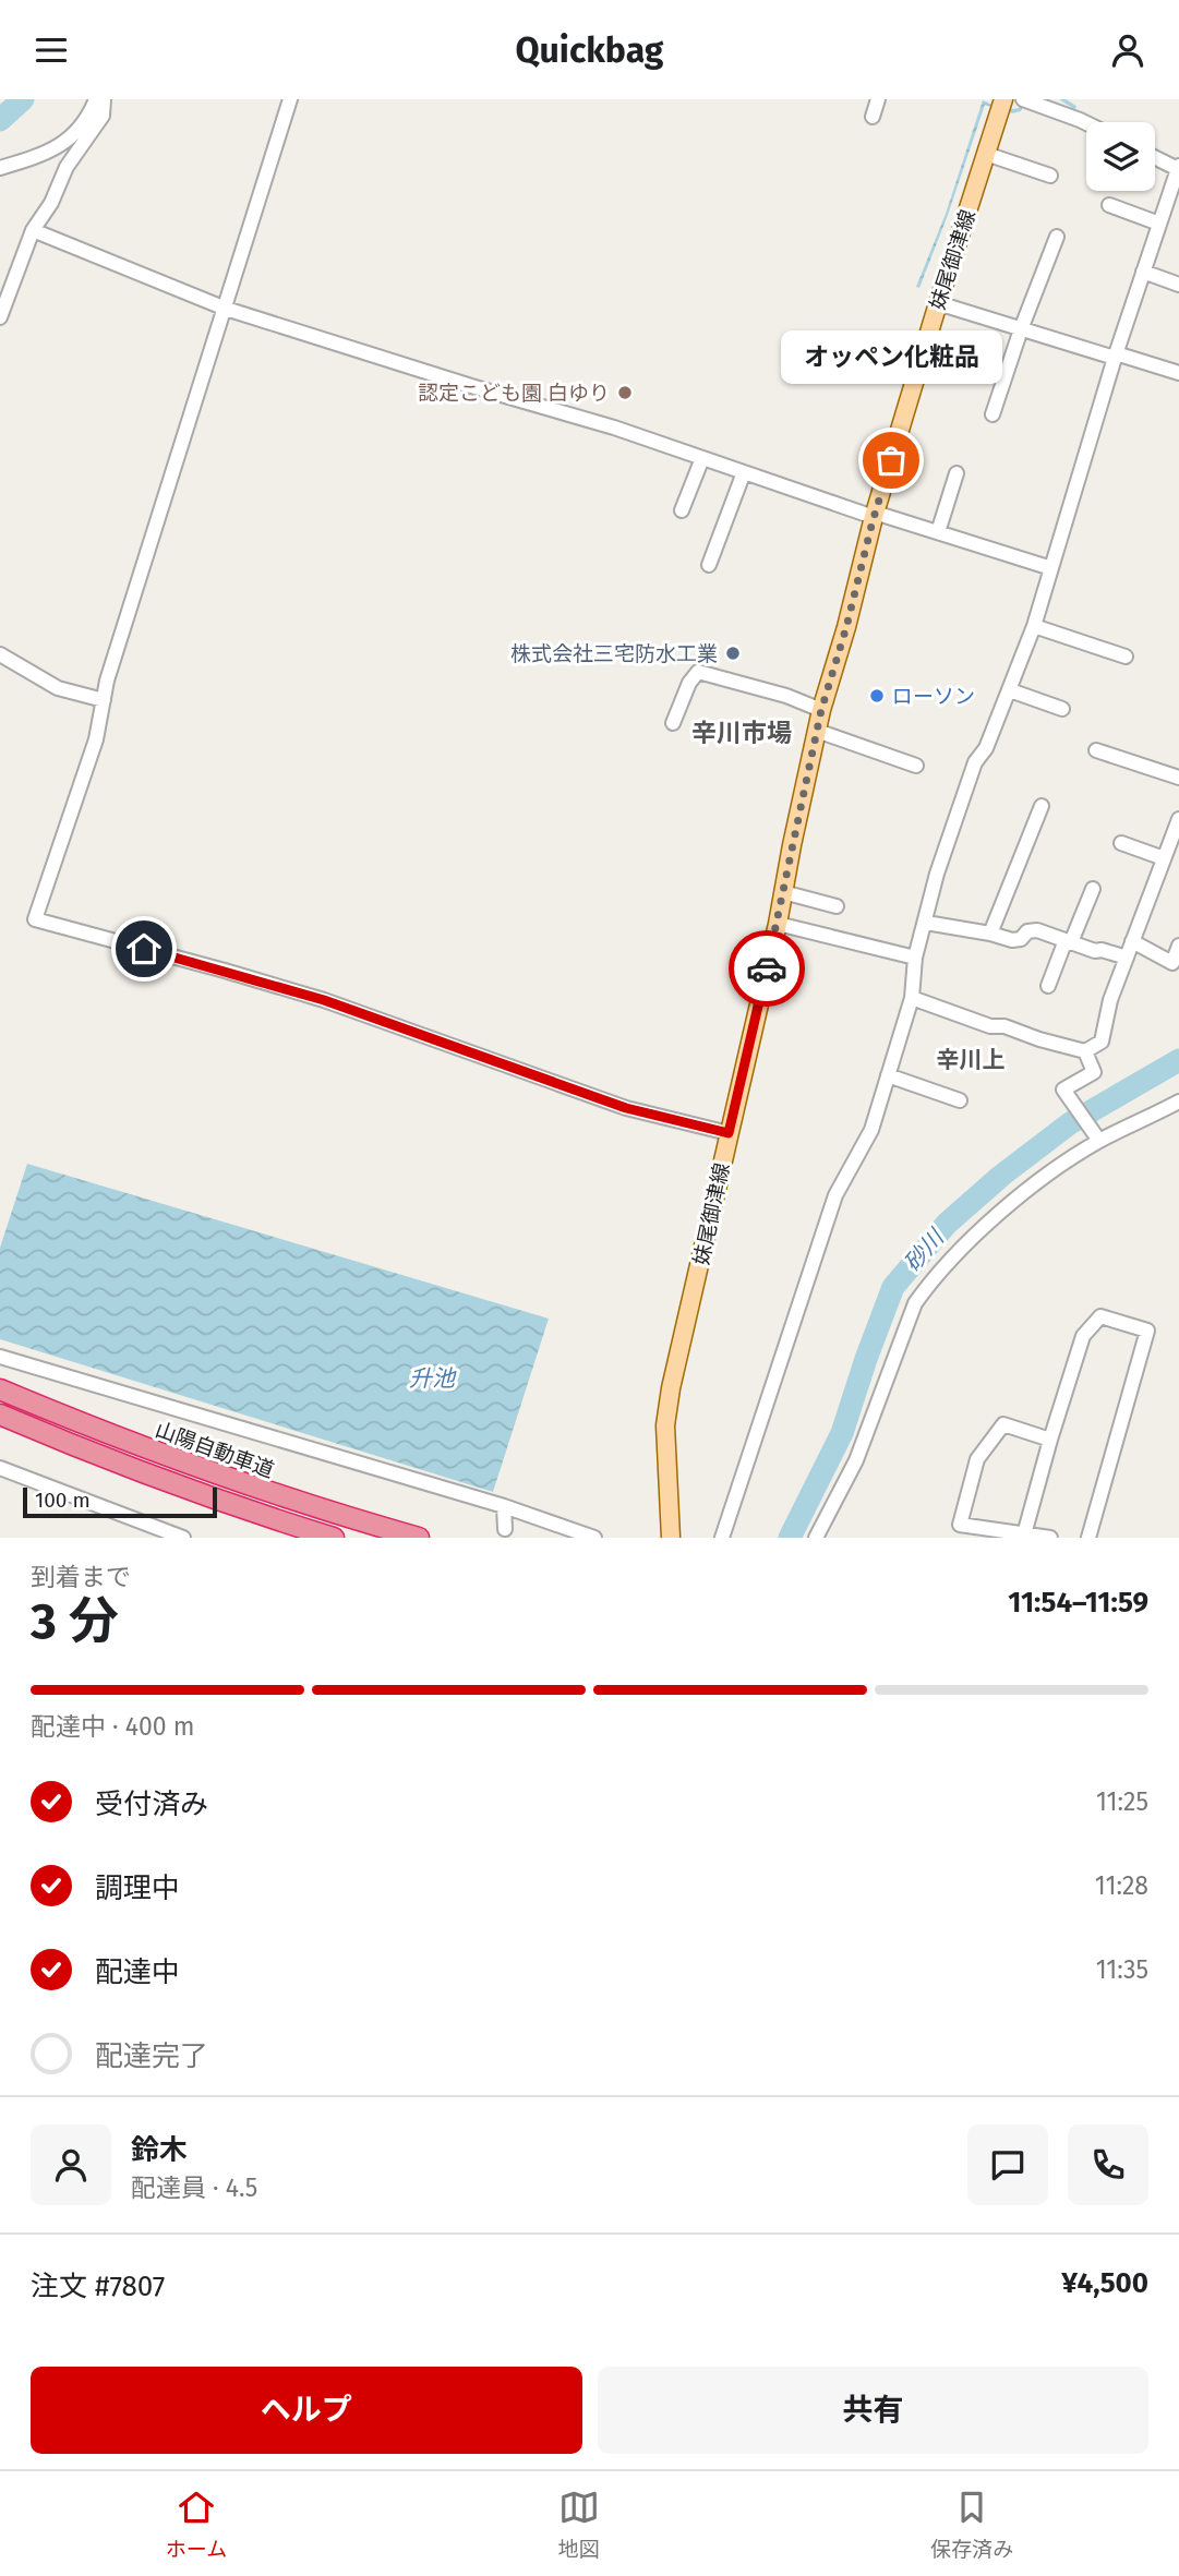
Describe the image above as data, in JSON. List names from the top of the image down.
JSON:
{
  "streets": {
    "highway": ["山陽自動車道"],
    "main road": ["妹尾御津線"]
  },
  "districts": ["辛川市場", "辛川上"],
  "water": ["砂川", "升池"],
  "places": [
    "認定こども園 白ゆり",
    "オッペン化粧品",
    "株式会社三宅防水工業",
    "ローソン"
  ],
  "scale_bar": "100 m",
  "page": {
    "header": "Quickbag",
    "bubble": "オッペン化粧品",
    "scale": "100 m",
    "heading": ["3 分", "到着まで", "11:54–11:59"],
    "panel": [
      "鈴木",
      "配達員 · 4.5",
      "注文 #7807",
      "¥4,500"
    ],
    "bar": "配達中 · 400 m",
    "list": [
      ["受付済み", "11:25"],
      ["調理中", "11:28"],
      ["配達中", "11:35"],
      "配達完了"
    ],
    "buttons": ["ヘルプ", "共有"],
    "tabs": ["ホーム", "地図", "保存済み"]
  }
}
